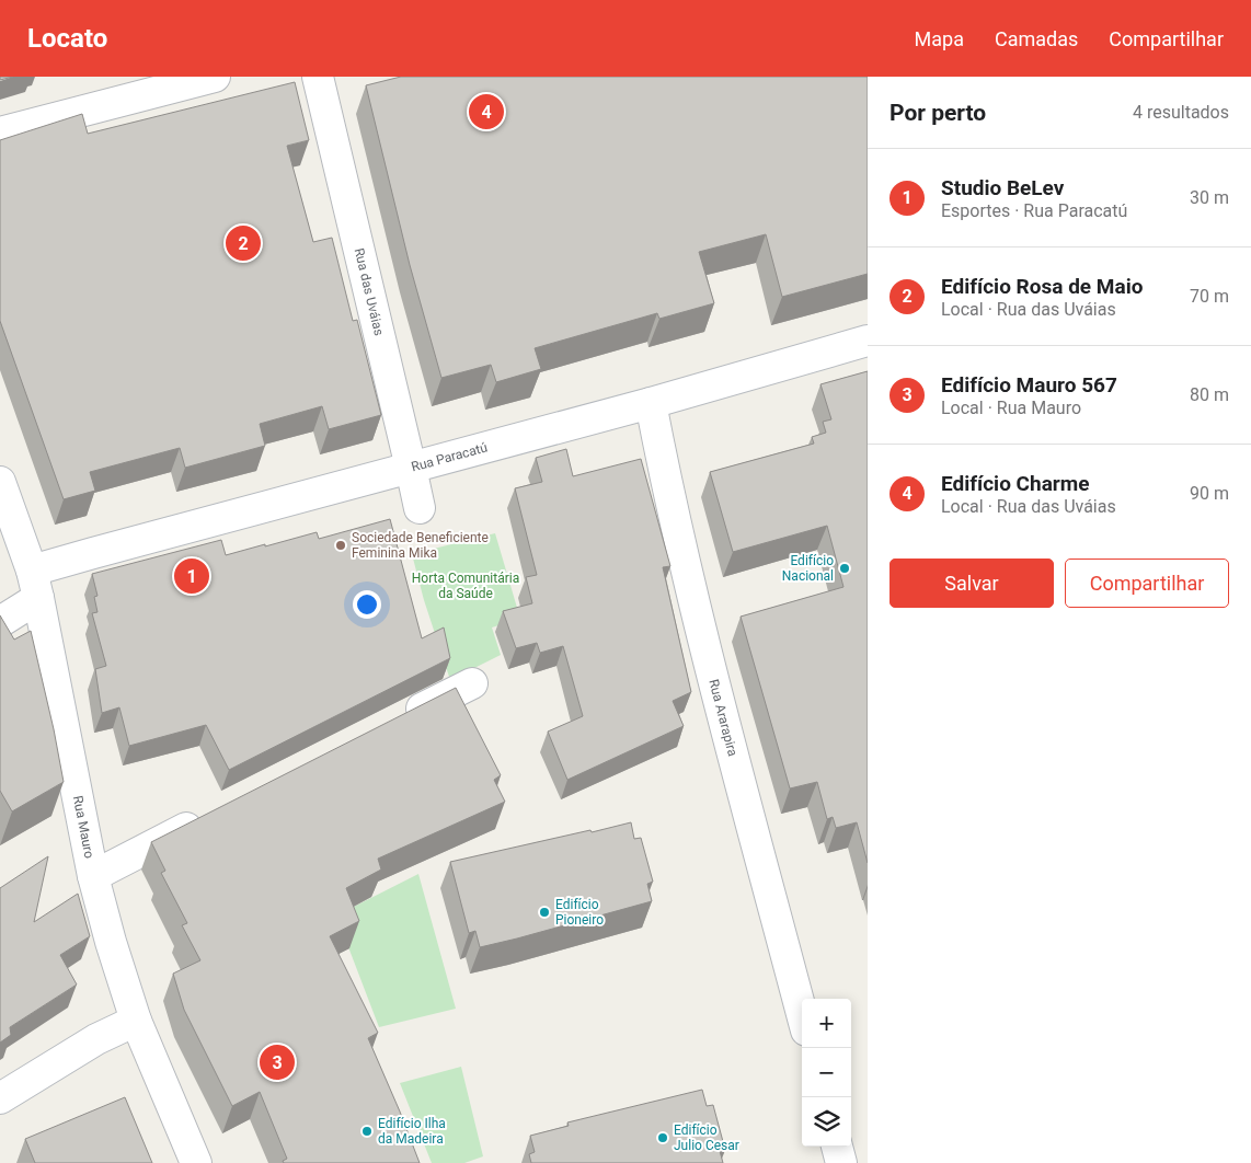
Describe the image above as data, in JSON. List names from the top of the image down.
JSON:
{
  "streets": {
    "street": [
      "Rua das Uváias",
      "Rua Paracatú",
      "Rua Ararapira",
      "Rua Mauro"
    ]
  },
  "crossings": [
    ["Rua das Uváias", "Rua Paracatú"],
    ["Rua Paracatú", "Rua Ararapira"],
    ["Rua Paracatú", "Rua Mauro"]
  ],
  "parks": ["Horta Comunitária da Saúde"],
  "places": [
    "Sociedade Beneficiente Feminina Mika",
    "Edifício Nacional",
    "Edifício Pioneiro",
    "Edifício Ilha da Madeira",
    "Edifício Julio Cesar"
  ],
  "page": {
    "header": "Locato",
    "nav": ["Mapa", "Camadas", "Compartilhar"],
    "heading": ["Por perto", "4 resultados"],
    "pins": [
      "4",
      "2",
      "1",
      "3"
    ],
    "list": [
      {
        "mark": "1",
        "name": "Studio BeLev",
        "note": "Esportes · Rua Paracatú",
        "value": "30 m"
      },
      {
        "mark": "2",
        "name": "Edifício Rosa de Maio",
        "note": "Local · Rua das Uváias",
        "value": "70 m"
      },
      {
        "mark": "3",
        "name": "Edifício Mauro 567",
        "note": "Local · Rua Mauro",
        "value": "80 m"
      },
      {
        "mark": "4",
        "name": "Edifício Charme",
        "note": "Local · Rua das Uváias",
        "value": "90 m"
      }
    ],
    "buttons": ["Salvar", "Compartilhar"],
    "map_buttons": ["+", "−"]
  }
}
